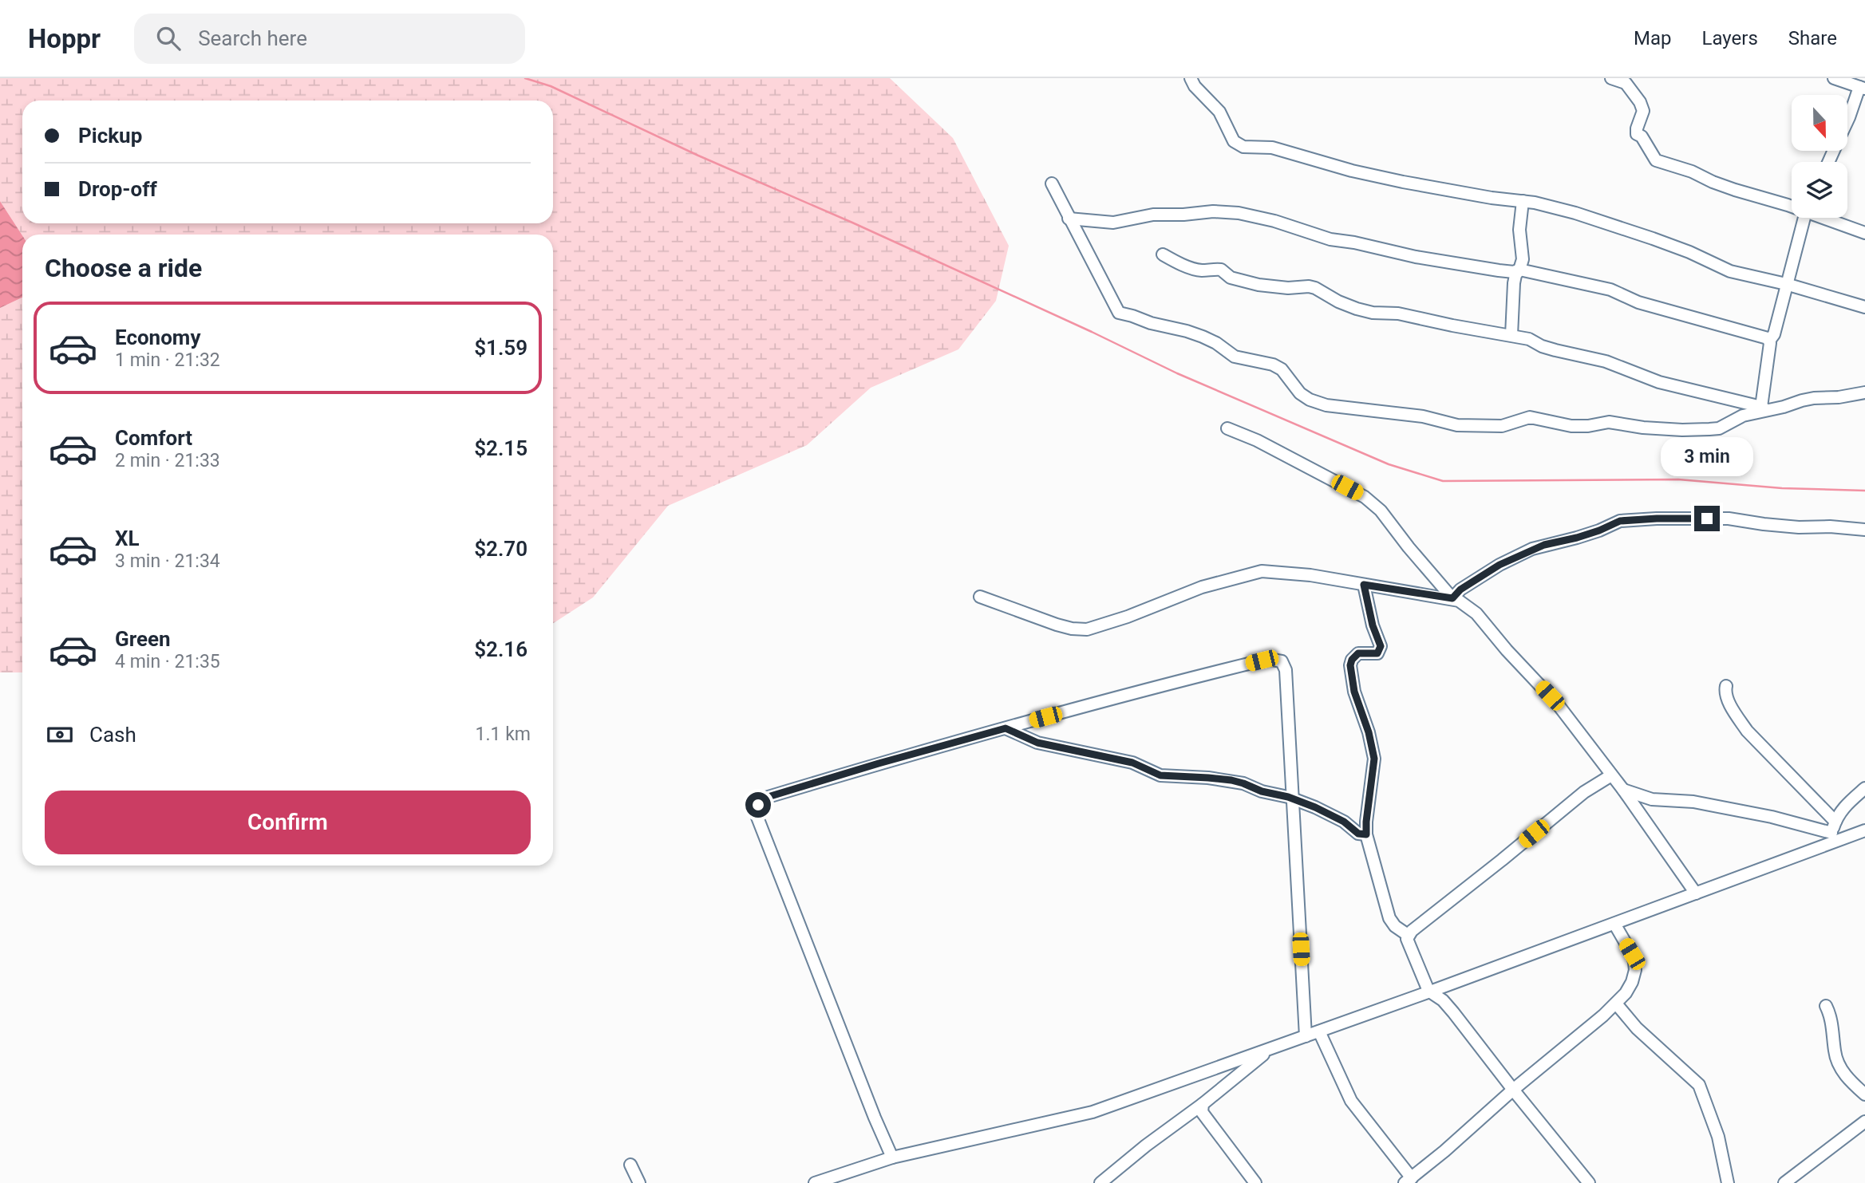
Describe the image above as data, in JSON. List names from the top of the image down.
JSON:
{
  "north": "bottom",
  "page": {
    "header": "Hoppr",
    "search": "Search here",
    "nav": ["Map", "Layers", "Share"],
    "banner": ["Pickup", "Drop-off"],
    "heading": "Choose a ride",
    "list": [
      {
        "name": "Economy",
        "note": "1 min · 21:32",
        "value": "$1.59"
      },
      {
        "name": "Comfort",
        "note": "2 min · 21:33",
        "value": "$2.15"
      },
      {
        "name": "XL",
        "note": "3 min · 21:34",
        "value": "$2.70"
      },
      {
        "name": "Green",
        "note": "4 min · 21:35",
        "value": "$2.16"
      }
    ],
    "bubble": "3 min",
    "pay": ["Cash", "1.1 km"],
    "buttons": "Confirm"
  }
}
